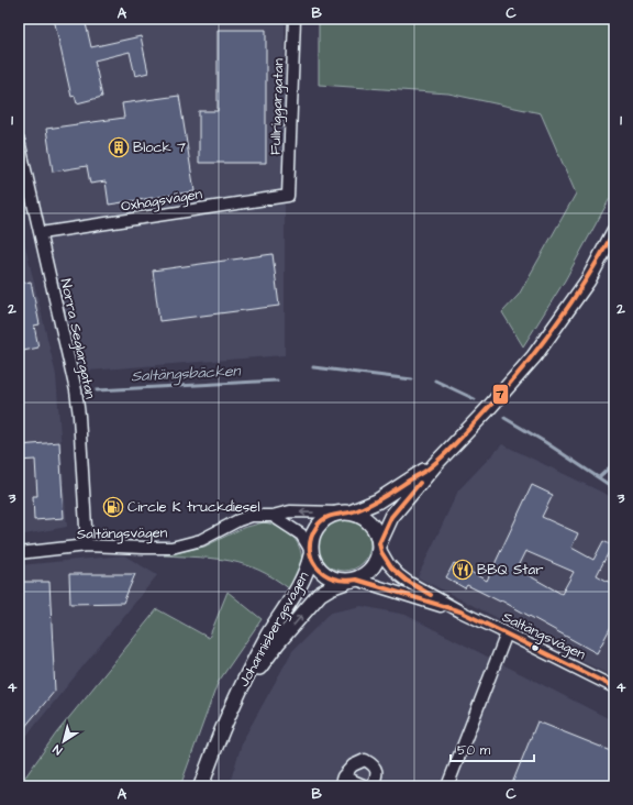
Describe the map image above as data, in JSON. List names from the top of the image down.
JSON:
{
  "streets": {
    "main road": ["Johannisbergsvägen"],
    "street": [
      "Fullriggargatan",
      "Oxhagsvägen",
      "Norra Seglargatan",
      "Saltängsvägen"
    ]
  },
  "crossings": [
    ["Fullriggargatan", "Oxhagsvägen"],
    ["Oxhagsvägen", "Norra Seglargatan"],
    ["Norra Seglargatan", "Saltängsvägen"],
    ["Saltängsvägen", "Johannisbergsvägen"]
  ],
  "water": ["Saltängsbäcken"],
  "places": {
    "building": ["Block 7"],
    "fuel station": ["Circle K truckdiesel"],
    "restaurant": ["BBQ Star"]
  },
  "lines": ["transit line 7"],
  "scale_bar": "50 m",
  "north": "bottom left",
  "grid": {
    "columns": ["A", "B", "C"],
    "rows": [
      "1",
      "2",
      "3",
      "4"
    ]
  }
}
